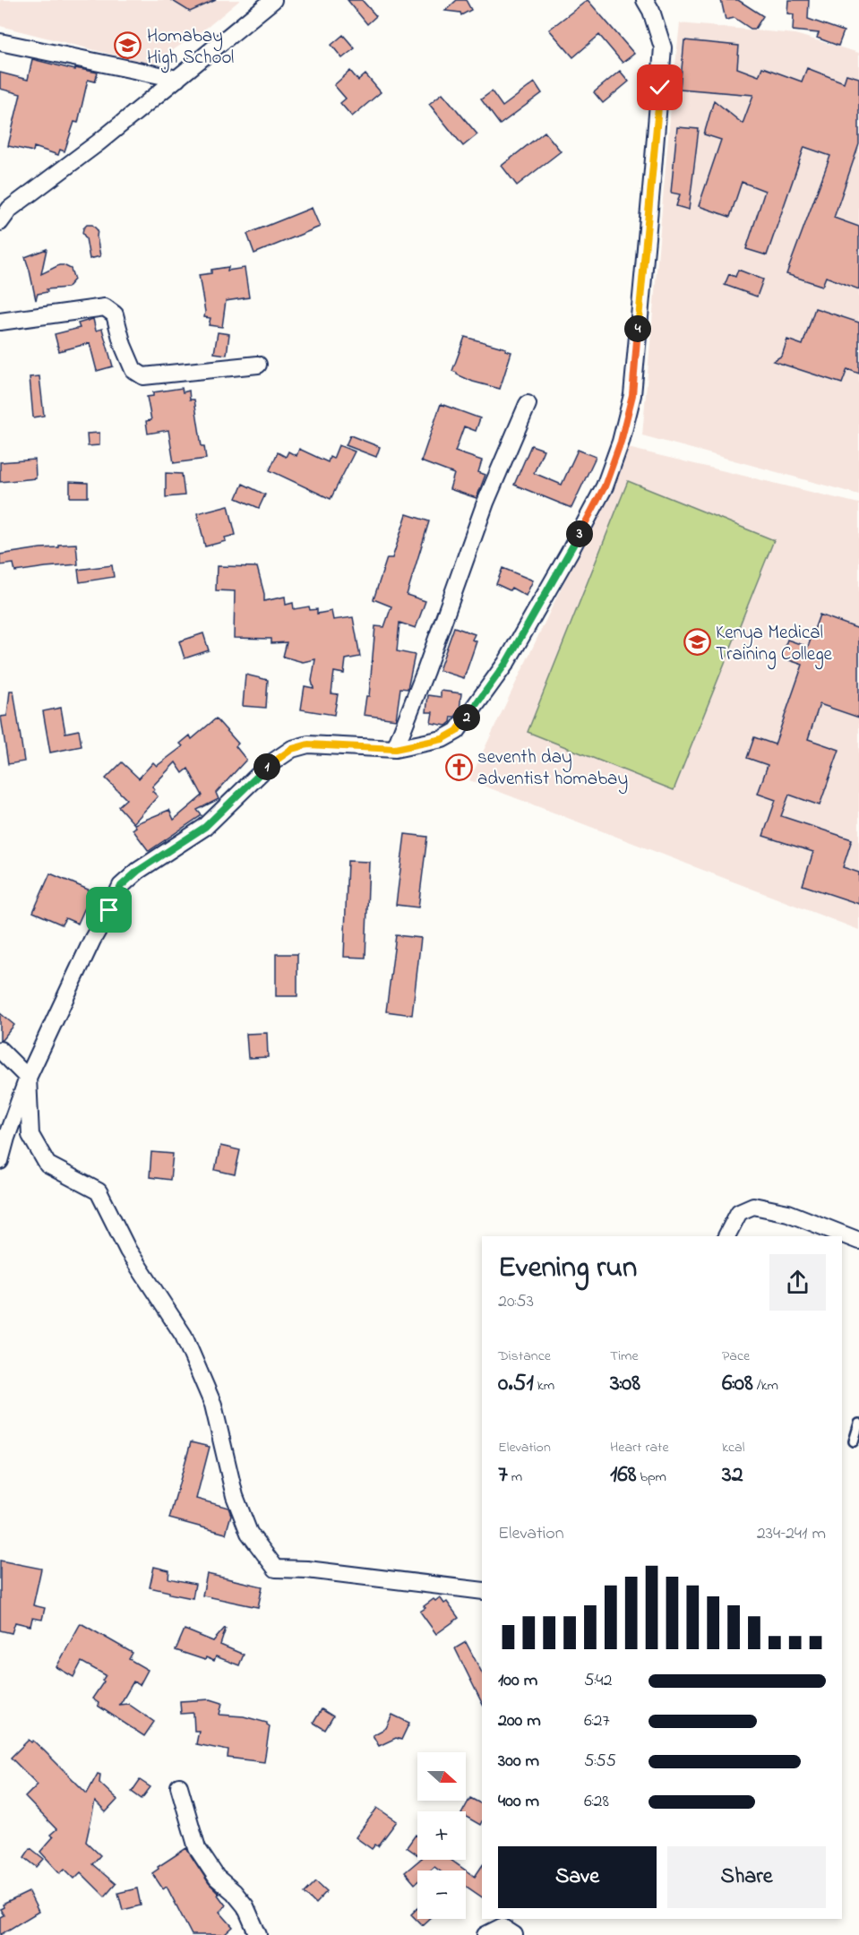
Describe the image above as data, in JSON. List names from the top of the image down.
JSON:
{
  "places": {
    "school or university": ["Homabay High School", "Kenya Medical Training College"],
    "church": ["seventh day adventist homabay"]
  },
  "north": "right",
  "page": {
    "pins": [
      "4",
      "3",
      "2",
      "1"
    ],
    "heading": ["Evening run", "20:53"],
    "stats": [
      ["Distance", "0.51 km"],
      ["Time", "3:08"],
      ["Pace", "6:08 /km"],
      ["Elevation", "7 m"],
      ["Heart rate", "168 bpm"],
      ["kcal", "32"]
    ],
    "chart": ["Elevation", "234–241 m"],
    "list": [
      {
        "name": "100 m",
        "note": "5:42"
      },
      {
        "name": "200 m",
        "note": "6:27"
      },
      {
        "name": "300 m",
        "note": "5:55"
      },
      {
        "name": "400 m",
        "note": "6:28"
      }
    ],
    "map_buttons": ["+", "−"],
    "buttons": ["Save", "Share"]
  }
}
